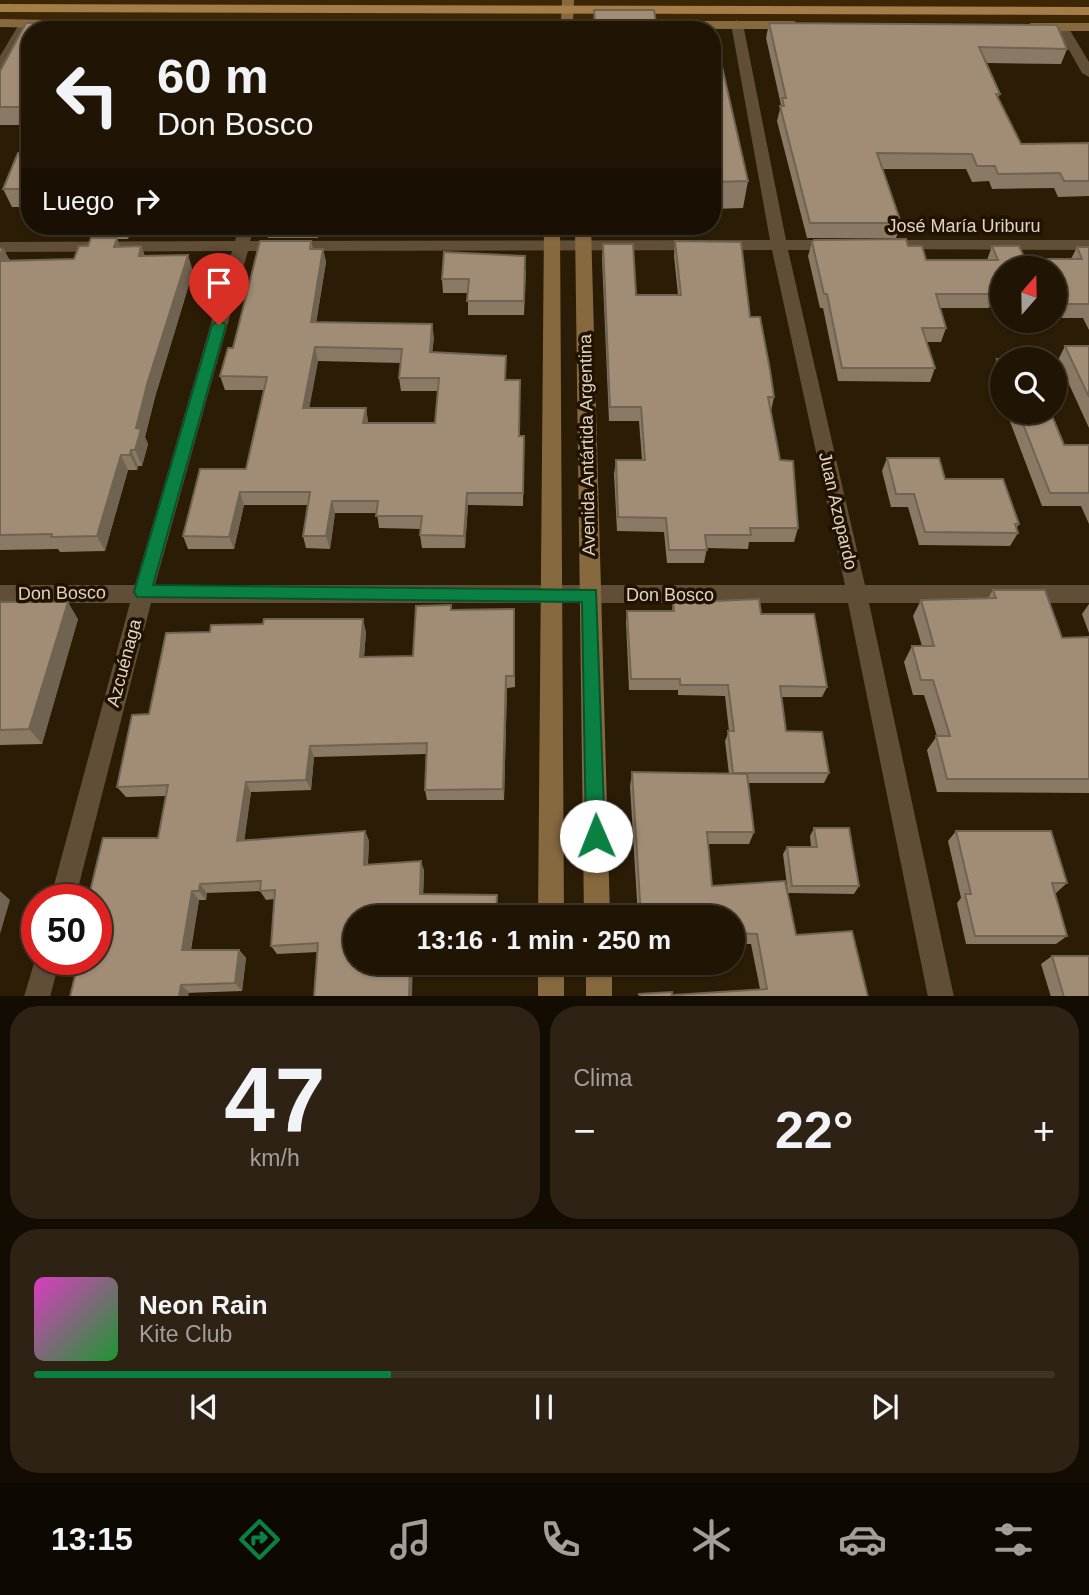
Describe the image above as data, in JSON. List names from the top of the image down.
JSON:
{
  "streets": {
    "main road": ["Avenida Antártida Argentina"],
    "street": [
      "José María Uriburu",
      "Juan Azopardo",
      "Don Bosco",
      "Azcuénaga"
    ]
  },
  "crossings": [
    ["José María Uriburu", "Avenida Antártida Argentina"],
    ["José María Uriburu", "Juan Azopardo"],
    ["José María Uriburu", "Azcuénaga"],
    ["Avenida Antártida Argentina", "Don Bosco"],
    ["Juan Azopardo", "Don Bosco"],
    ["Don Bosco", "Azcuénaga"]
  ],
  "north": "top",
  "page": {
    "turn": ["60 m", "Don Bosco"],
    "then": "Luego",
    "limit": "50",
    "trip": "13:16 · 1 min · 250 m",
    "tile": [
      ["47", "km/h"],
      "Clima"
    ],
    "heat": ["−", "22°", "+"],
    "song": ["Neon Rain", "Kite Club"],
    "tabs": "13:15"
  }
}
